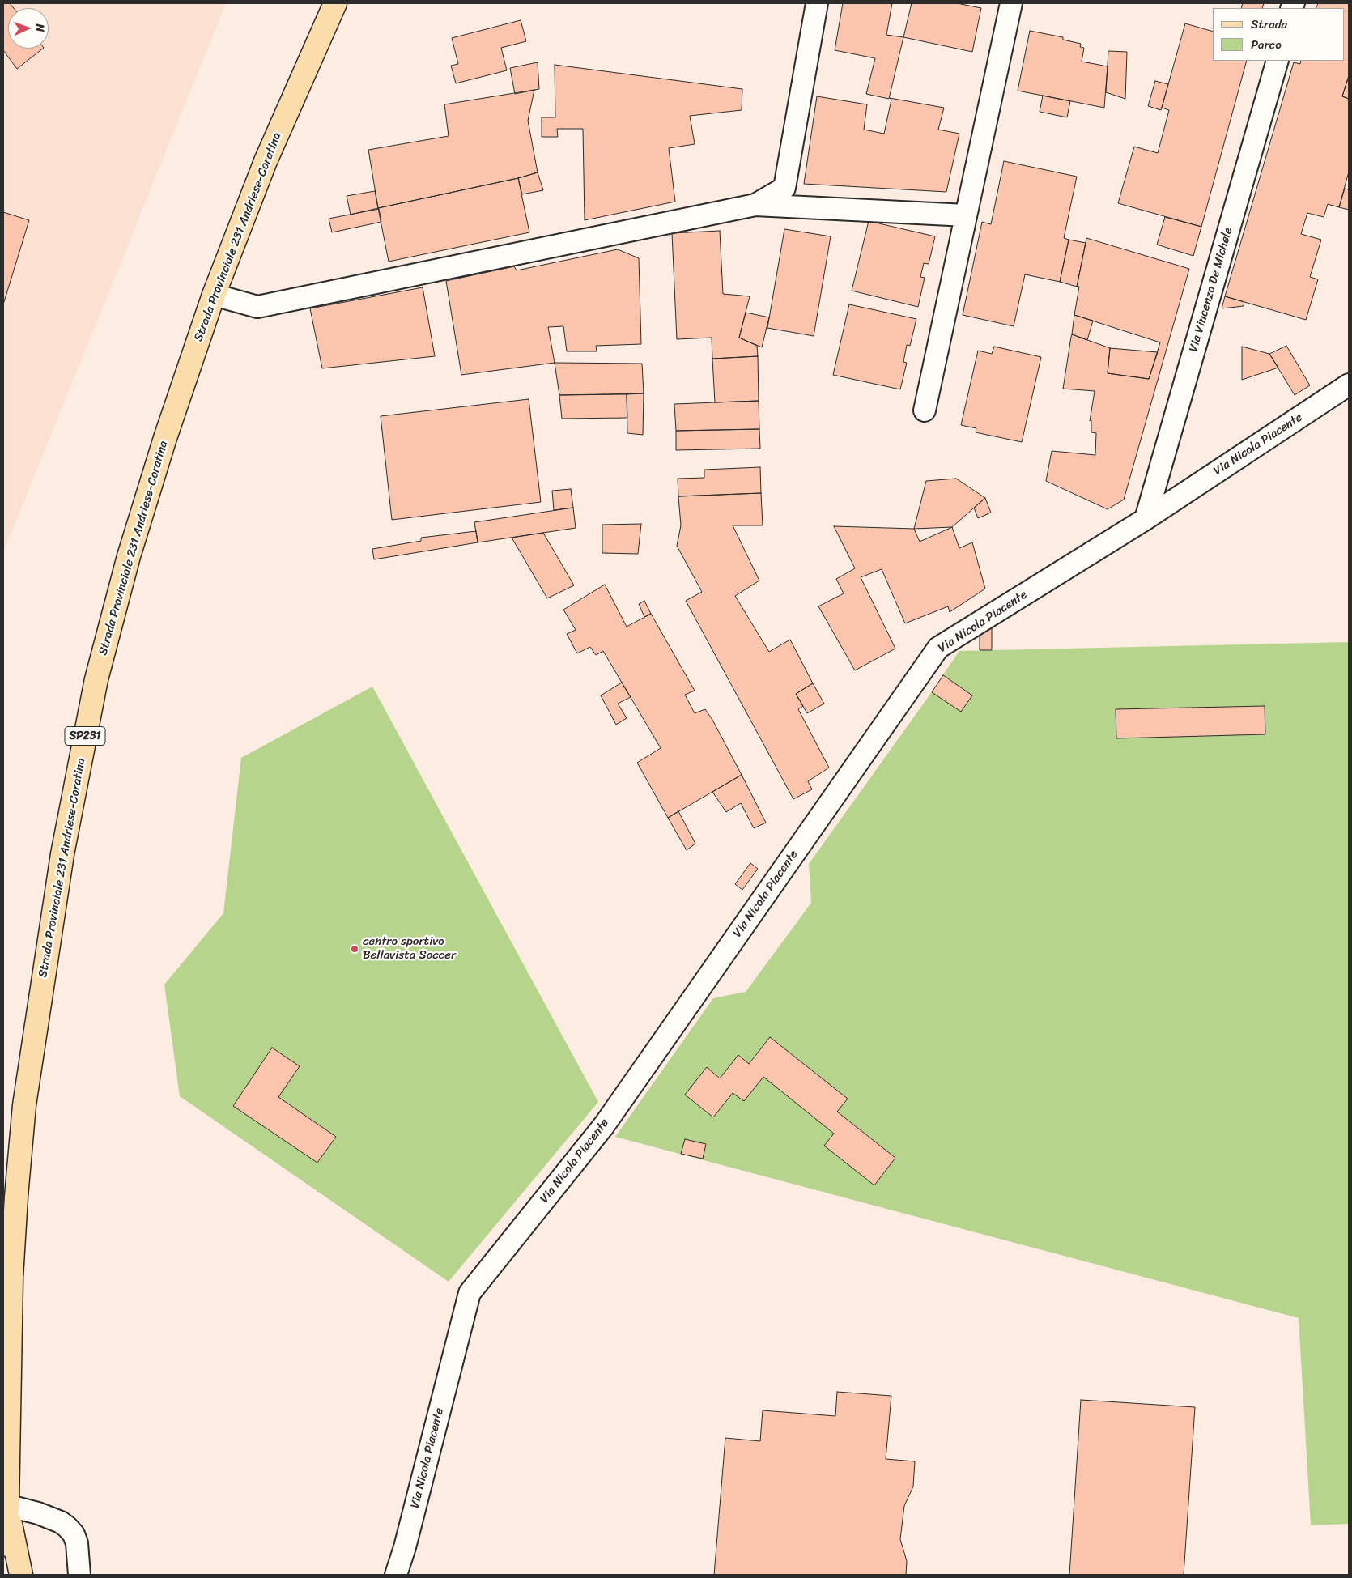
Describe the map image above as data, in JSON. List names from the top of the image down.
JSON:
{
  "streets": {
    "main road": ["Strada Provinciale 231 Andriese-Coratina", "SP231"],
    "street": ["Via Vincenzo De Michele", "Via Nicola Piacente"]
  },
  "crossings": [
    ["Via Vincenzo De Michele", "Via Nicola Piacente"]
  ],
  "places": ["centro sportivo Bellavista Soccer"],
  "legend": ["Strada", "Parco"],
  "north": "right"
}
